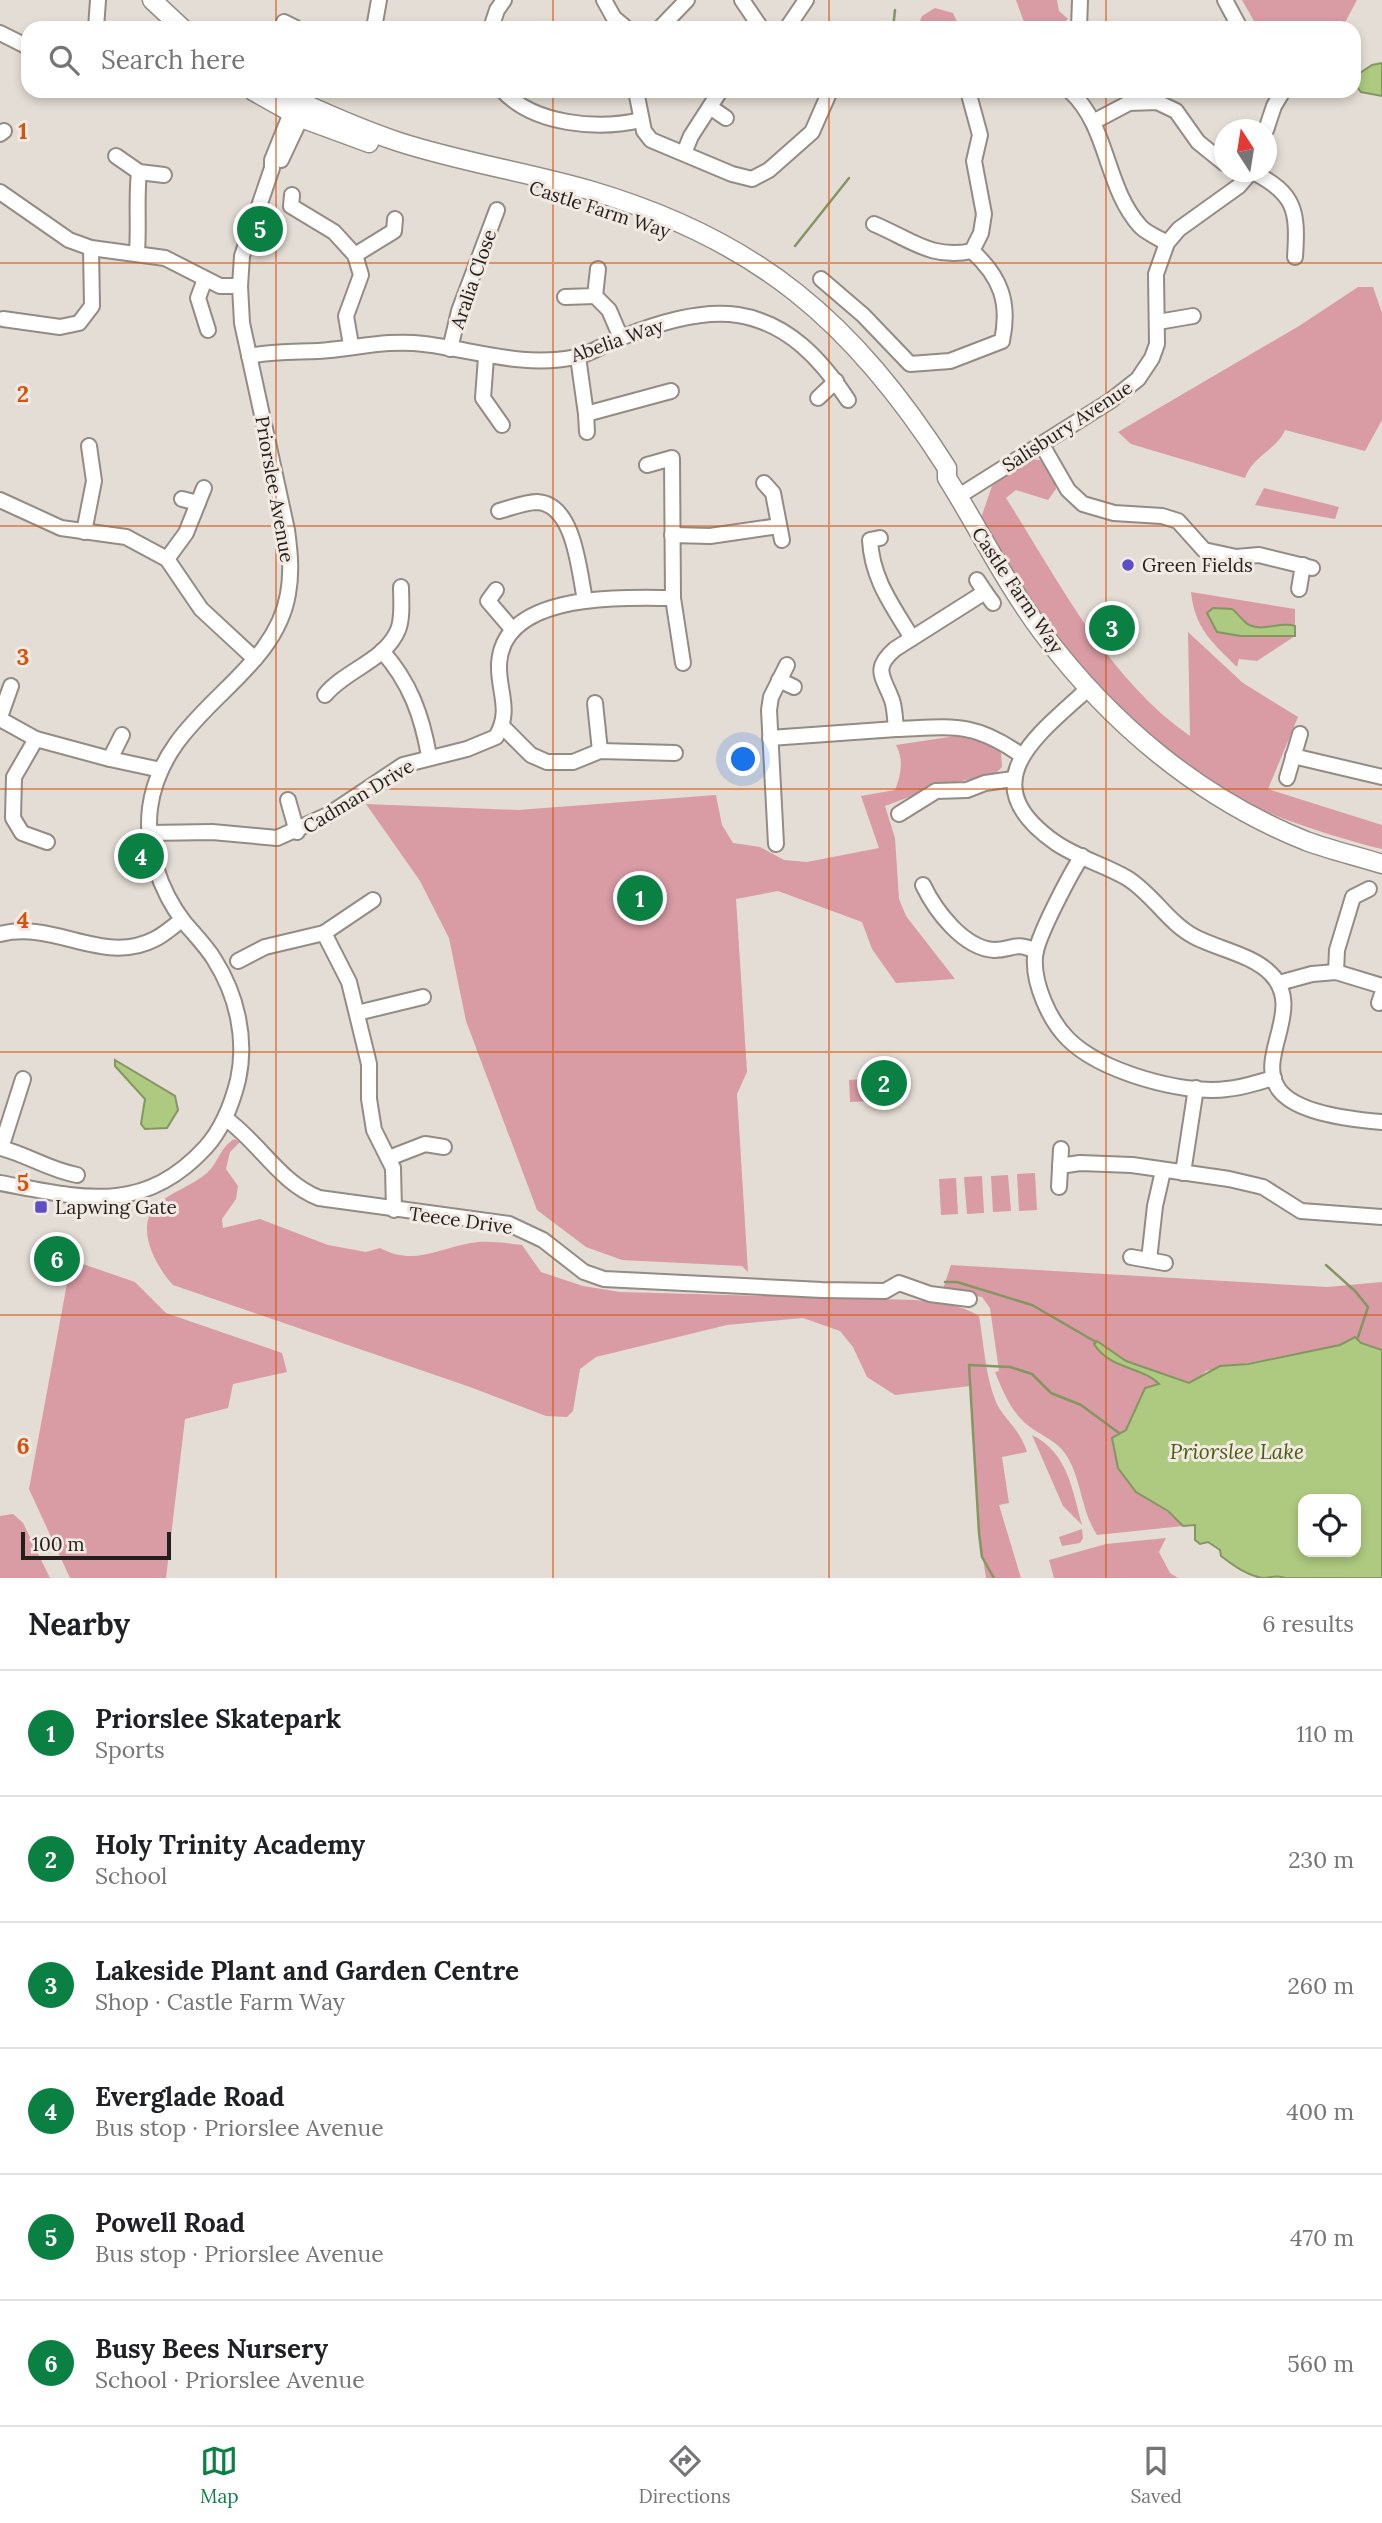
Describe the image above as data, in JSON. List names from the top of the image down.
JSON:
{
  "streets": {
    "main road": ["Castle Farm Way"],
    "street": [
      "Aralia Close",
      "Abelia Way",
      "Salisbury Avenue",
      "Priorslee Avenue",
      "Cadman Drive",
      "Teece Drive"
    ]
  },
  "crossings": [
    ["Castle Farm Way", "Salisbury Avenue"],
    ["Castle Farm Way", "Priorslee Avenue"],
    ["Aralia Close", "Abelia Way"],
    ["Abelia Way", "Priorslee Avenue"],
    ["Priorslee Avenue", "Cadman Drive"],
    ["Priorslee Avenue", "Teece Drive"]
  ],
  "water": ["Priorslee Lake"],
  "places": {
    "other": ["Green Fields"],
    "transit": ["Lapwing Gate"]
  },
  "scale_bar": "100 m",
  "north": "top",
  "page": {
    "search": "Search here",
    "pins": [
      "5",
      "3",
      "4",
      "1",
      "2",
      "6"
    ],
    "scale": "100 m",
    "heading": ["Nearby", "6 results"],
    "list": [
      {
        "mark": "1",
        "name": "Priorslee Skatepark",
        "note": "Sports",
        "value": "110 m"
      },
      {
        "mark": "2",
        "name": "Holy Trinity Academy",
        "note": "School",
        "value": "230 m"
      },
      {
        "mark": "3",
        "name": "Lakeside Plant and Garden Centre",
        "note": "Shop · Castle Farm Way",
        "value": "260 m"
      },
      {
        "mark": "4",
        "name": "Everglade Road",
        "note": "Bus stop · Priorslee Avenue",
        "value": "400 m"
      },
      {
        "mark": "5",
        "name": "Powell Road",
        "note": "Bus stop · Priorslee Avenue",
        "value": "470 m"
      },
      {
        "mark": "6",
        "name": "Busy Bees Nursery",
        "note": "School · Priorslee Avenue",
        "value": "560 m"
      }
    ],
    "nav": ["Map", "Directions", "Saved"]
  },
  "grid": {
    "rows": [
      "1",
      "2",
      "3",
      "4",
      "5",
      "6"
    ]
  }
}
